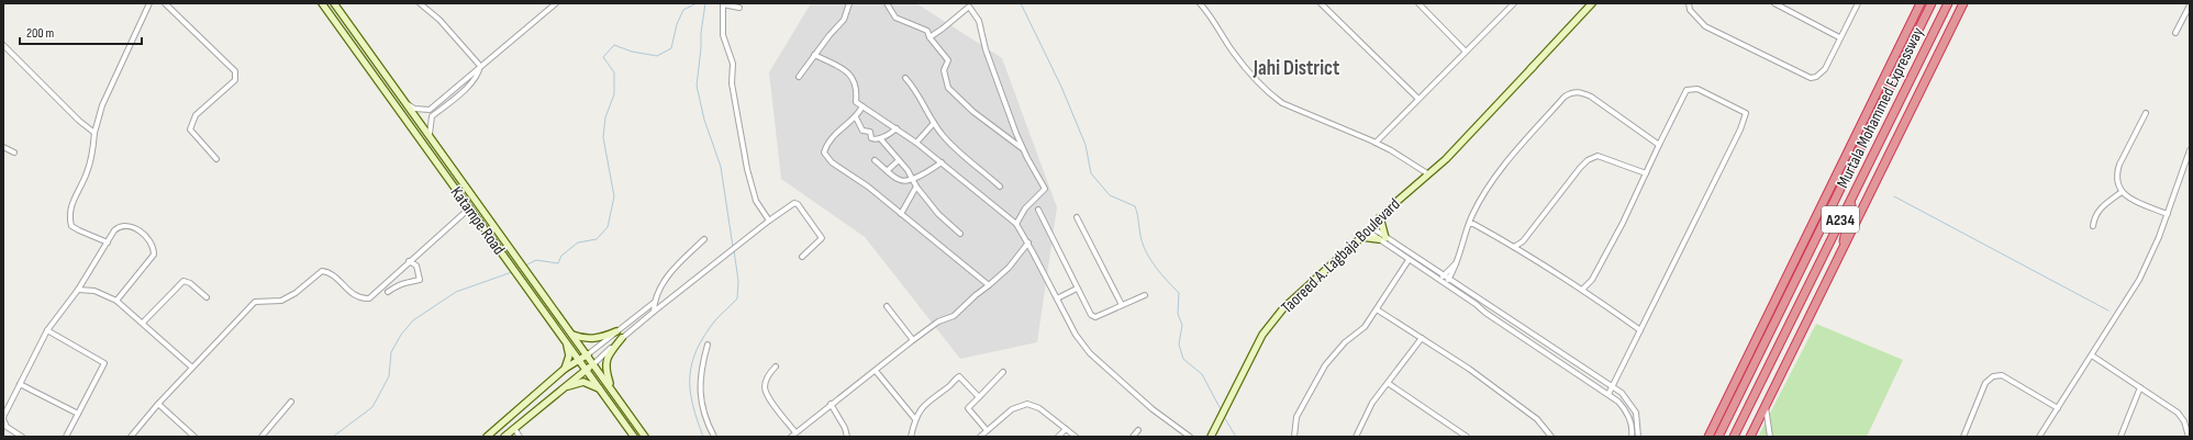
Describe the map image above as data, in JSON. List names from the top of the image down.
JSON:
{
  "streets": {
    "highway": ["Murtala Mohammed Expressway", "A234"],
    "main road": ["Katampe Road", "Taoreed A. Lagbaja Boulevard"]
  },
  "districts": ["Jahi District"],
  "scale_bar": "200 m"
}
